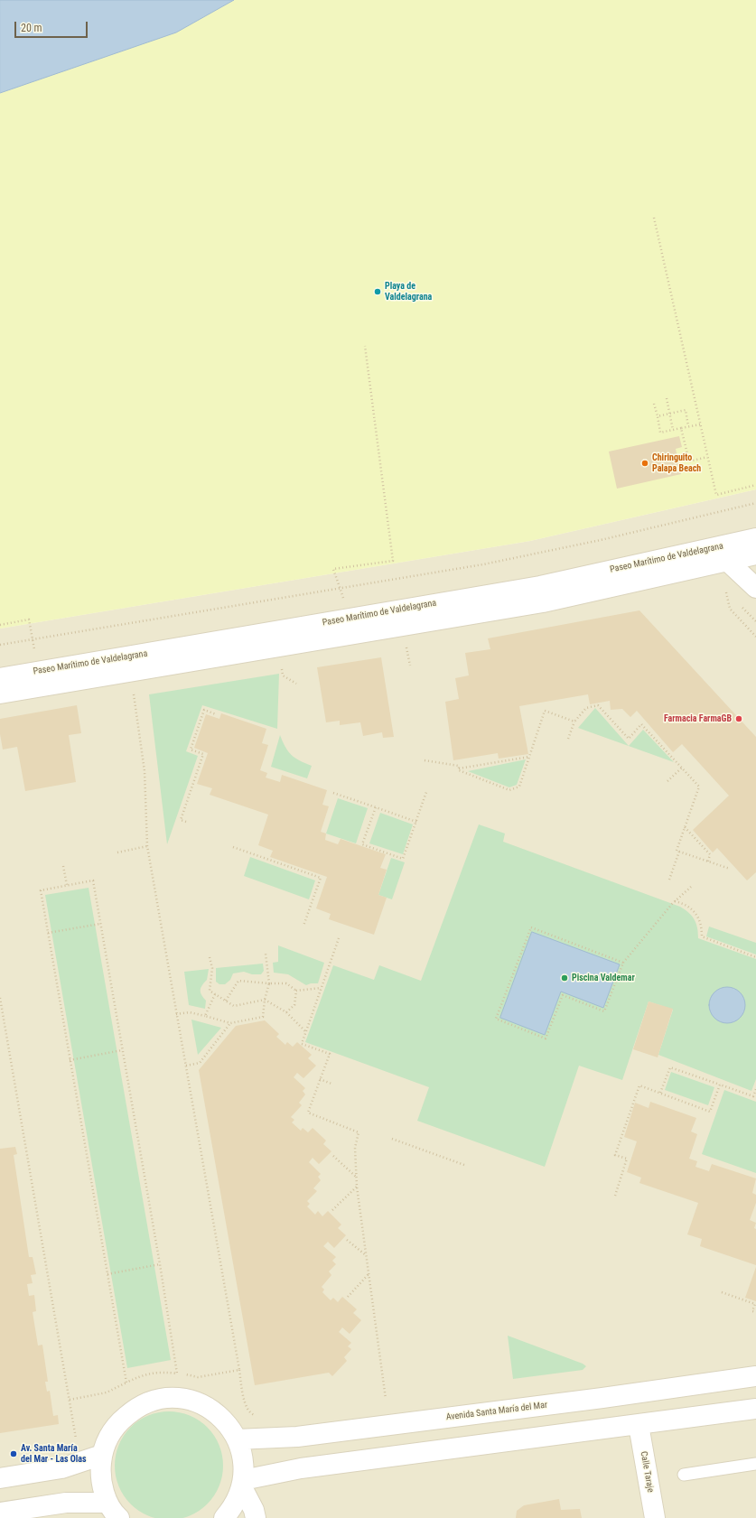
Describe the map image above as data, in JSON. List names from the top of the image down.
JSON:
{
  "streets": {
    "street": ["Paseo Marítimo de Valdelagrana", "Avenida Santa María del Mar", "Calle Taraje"]
  },
  "places": [
    "Playa de Valdelagrana",
    "Chiringuito Palapa Beach",
    "Farmacia FarmaGB",
    "Piscina Valdemar",
    "Av. Santa María del Mar - Las Olas"
  ],
  "scale_bar": "20 m"
}
